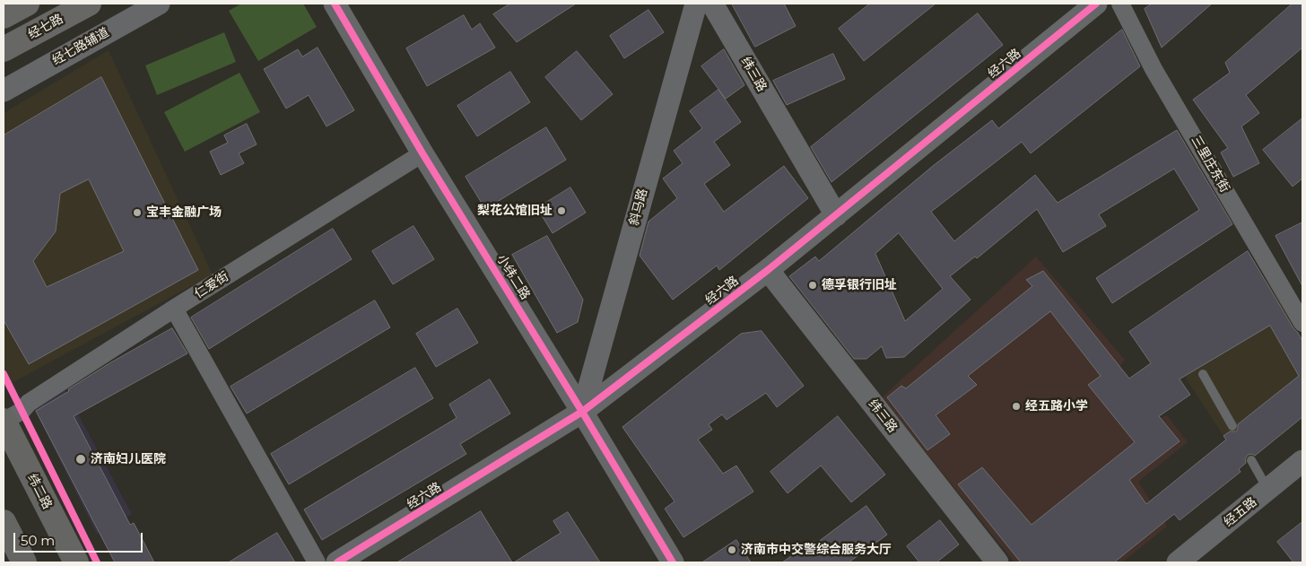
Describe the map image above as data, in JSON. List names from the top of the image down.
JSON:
{
  "streets": {
    "highway": ["纬二路"],
    "main road": ["经七路"],
    "street": [
      "经七路辅道",
      "经六路",
      "纬三路",
      "三里庄东街",
      "斜马路",
      "小纬二路",
      "仁爱街",
      "经五路"
    ]
  },
  "crossings": [
    ["经六路", "纬三路"],
    ["经六路", "斜马路"],
    ["经六路", "小纬二路"],
    ["斜马路", "小纬二路"],
    ["小纬二路", "仁爱街"],
    ["仁爱街", "纬二路"]
  ],
  "places": [
    "梨花公馆旧址",
    "宝丰金融广场",
    "德孚银行旧址",
    "经五路小学",
    "济南妇儿医院",
    "济南市中交警综合服务大厅"
  ],
  "scale_bar": "50 m"
}
